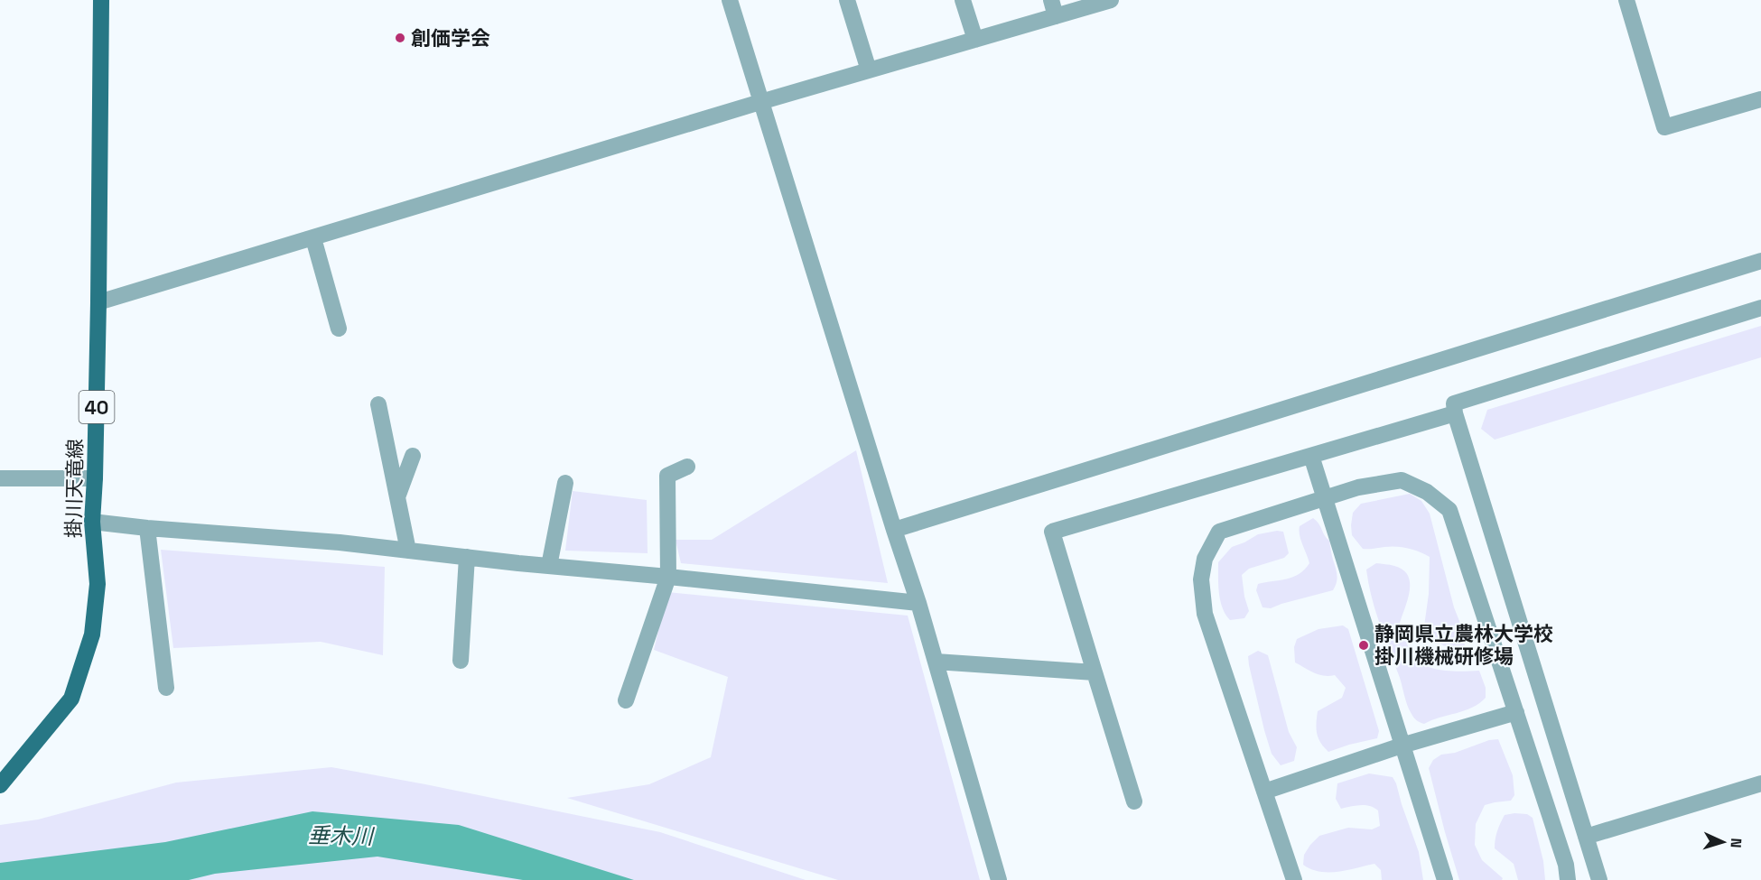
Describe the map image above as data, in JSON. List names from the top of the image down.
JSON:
{
  "streets": {
    "main road": ["40", "掛川天竜線"]
  },
  "water": ["垂木川"],
  "places": ["創価学会", "静岡県立農林大学校 掛川機械研修場"],
  "north": "right"
}
